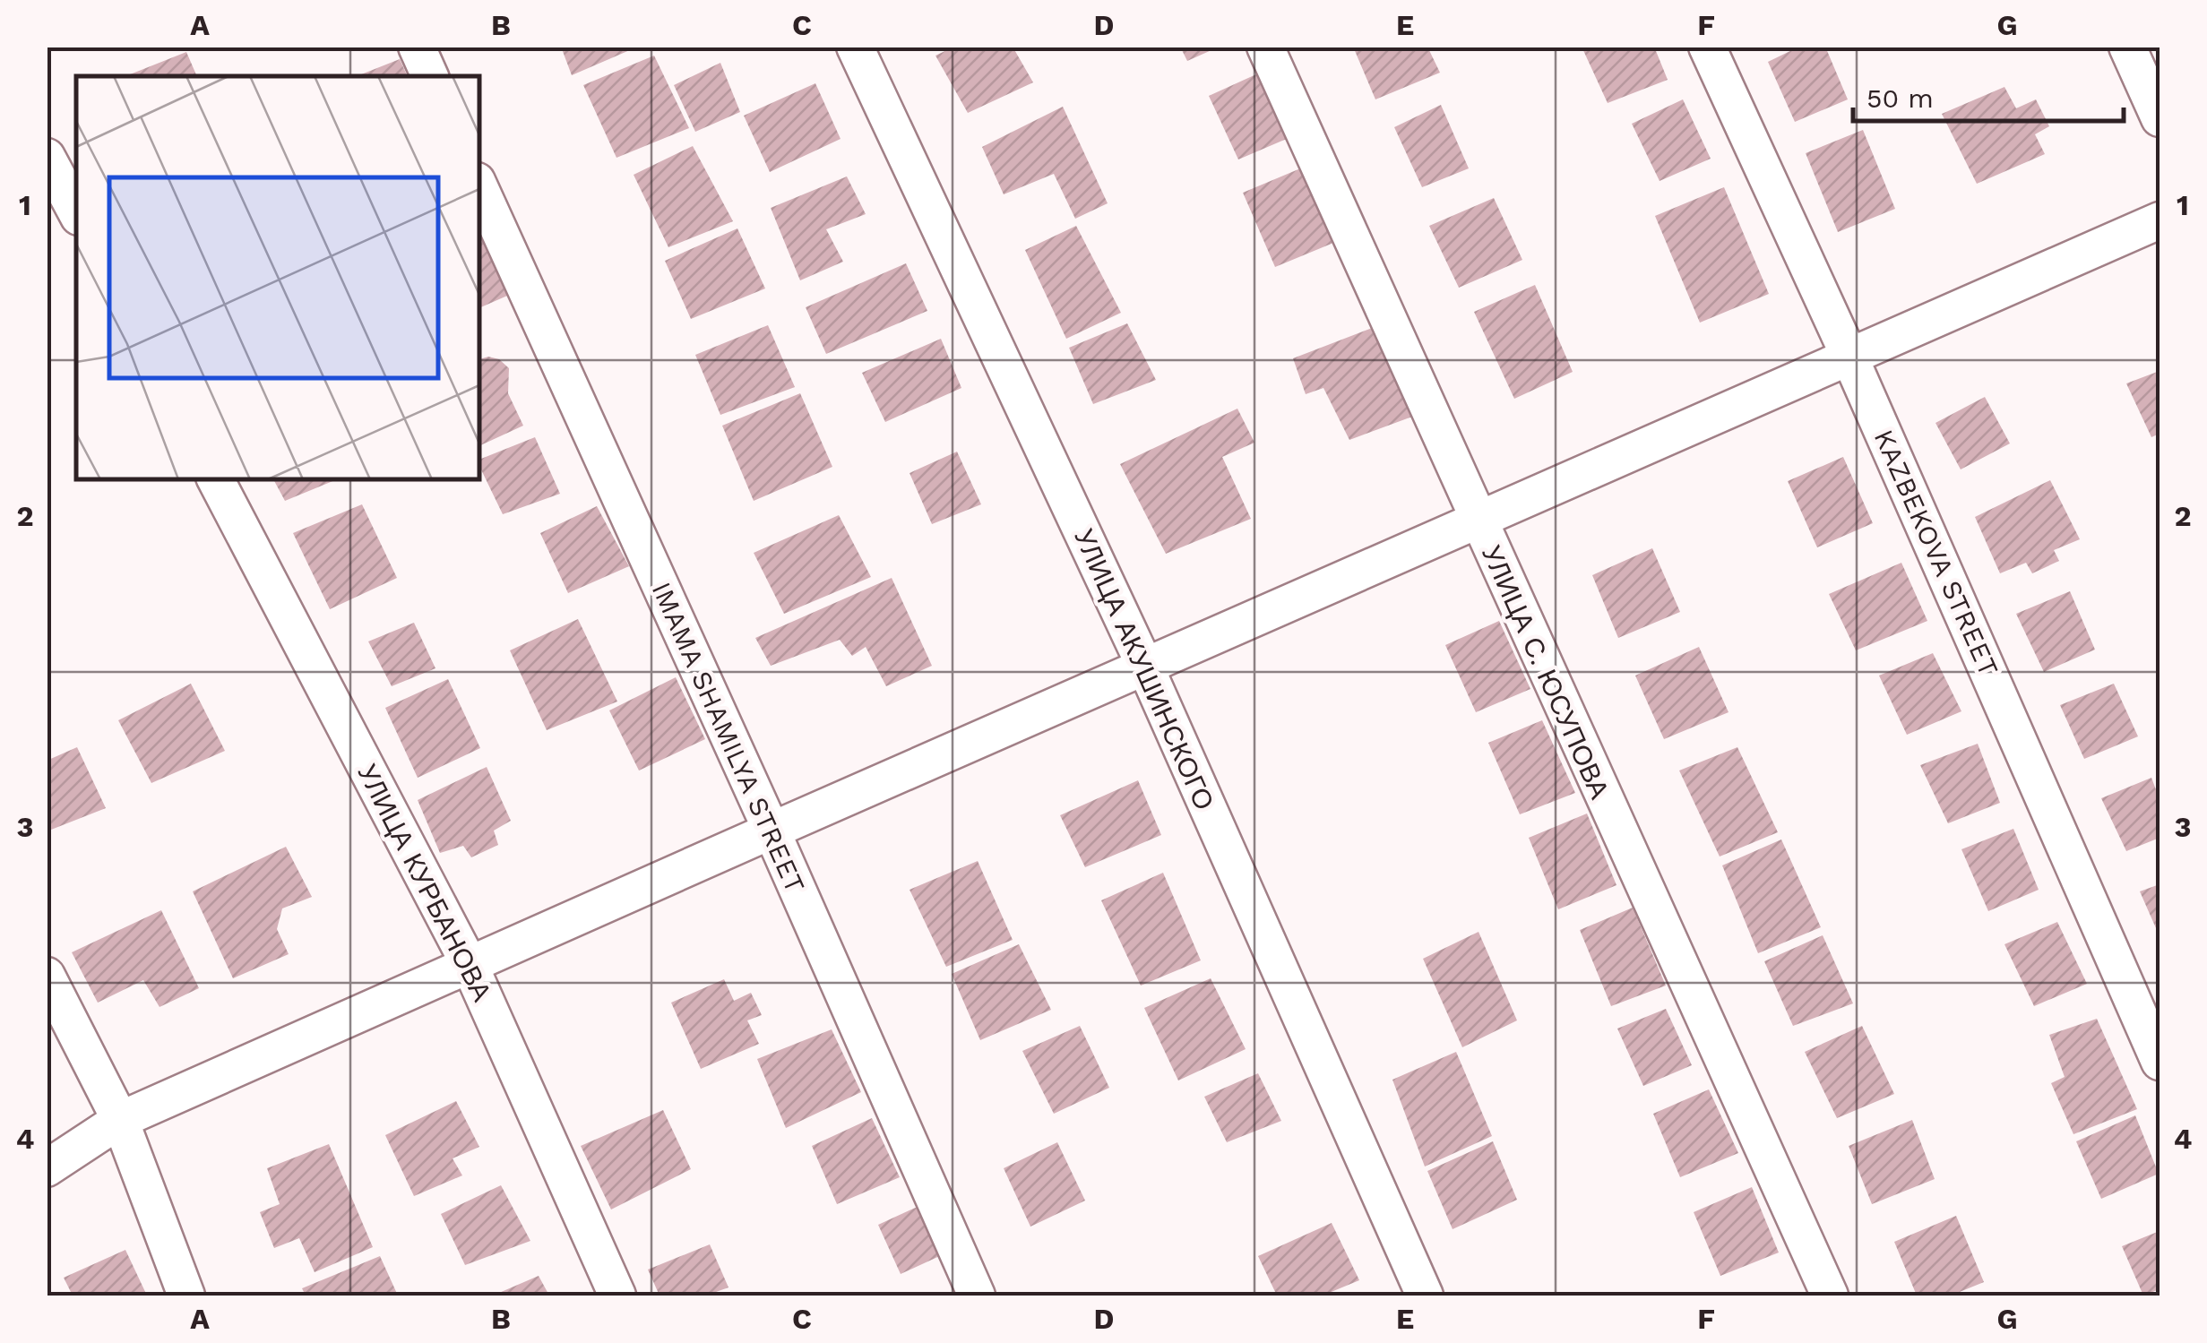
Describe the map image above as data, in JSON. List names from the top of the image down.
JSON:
{
  "streets": {
    "street": [
      "KAZBEKOVA STREET",
      "УЛИЦА АКУШИНСКОГО",
      "УЛИЦА С. ЮСУПОВА",
      "IMAMA SHAMILYA STREET",
      "УЛИЦА КУРБАНОВА"
    ]
  },
  "scale_bar": "50 m",
  "grid": {
    "columns": [
      "A",
      "B",
      "C",
      "D",
      "E",
      "F",
      "G"
    ],
    "rows": [
      "1",
      "2",
      "3",
      "4"
    ]
  }
}
